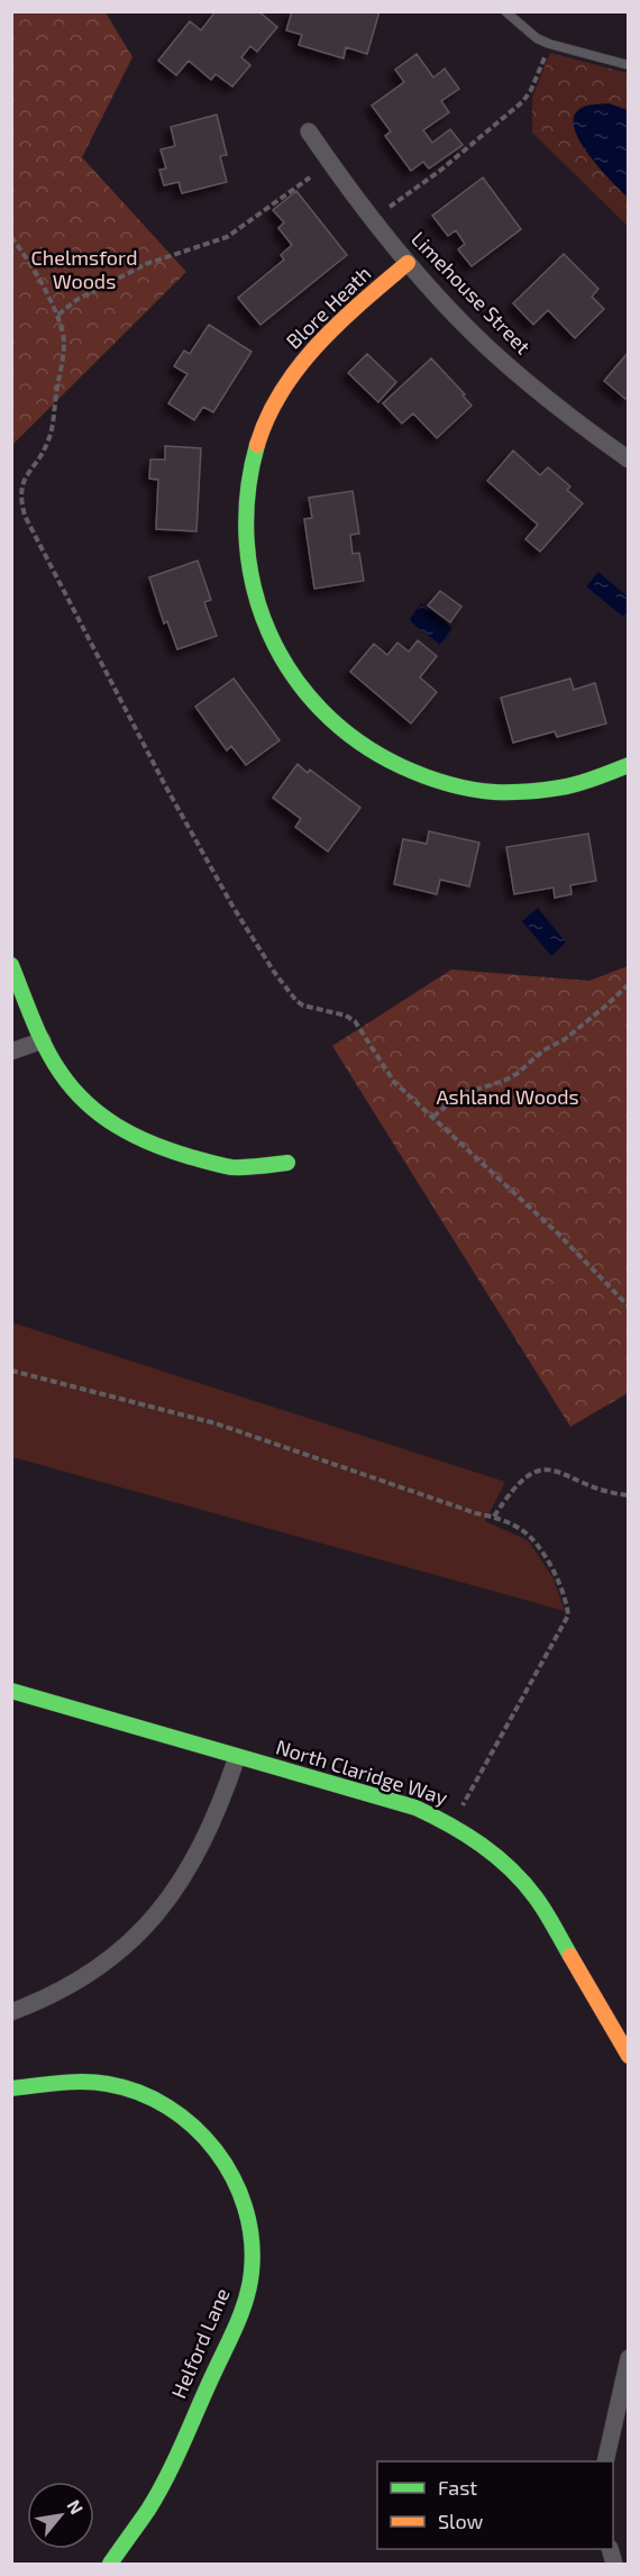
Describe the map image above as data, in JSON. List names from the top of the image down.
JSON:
{
  "streets": {
    "street": [
      "Limehouse Street",
      "Blore Heath",
      "North Claridge Way",
      "Helford Lane"
    ]
  },
  "crossings": [
    ["Limehouse Street", "Blore Heath"]
  ],
  "parks": ["Chelmsford Woods", "Ashland Woods"],
  "legend": ["Fast", "Slow"],
  "north": "top right"
}
